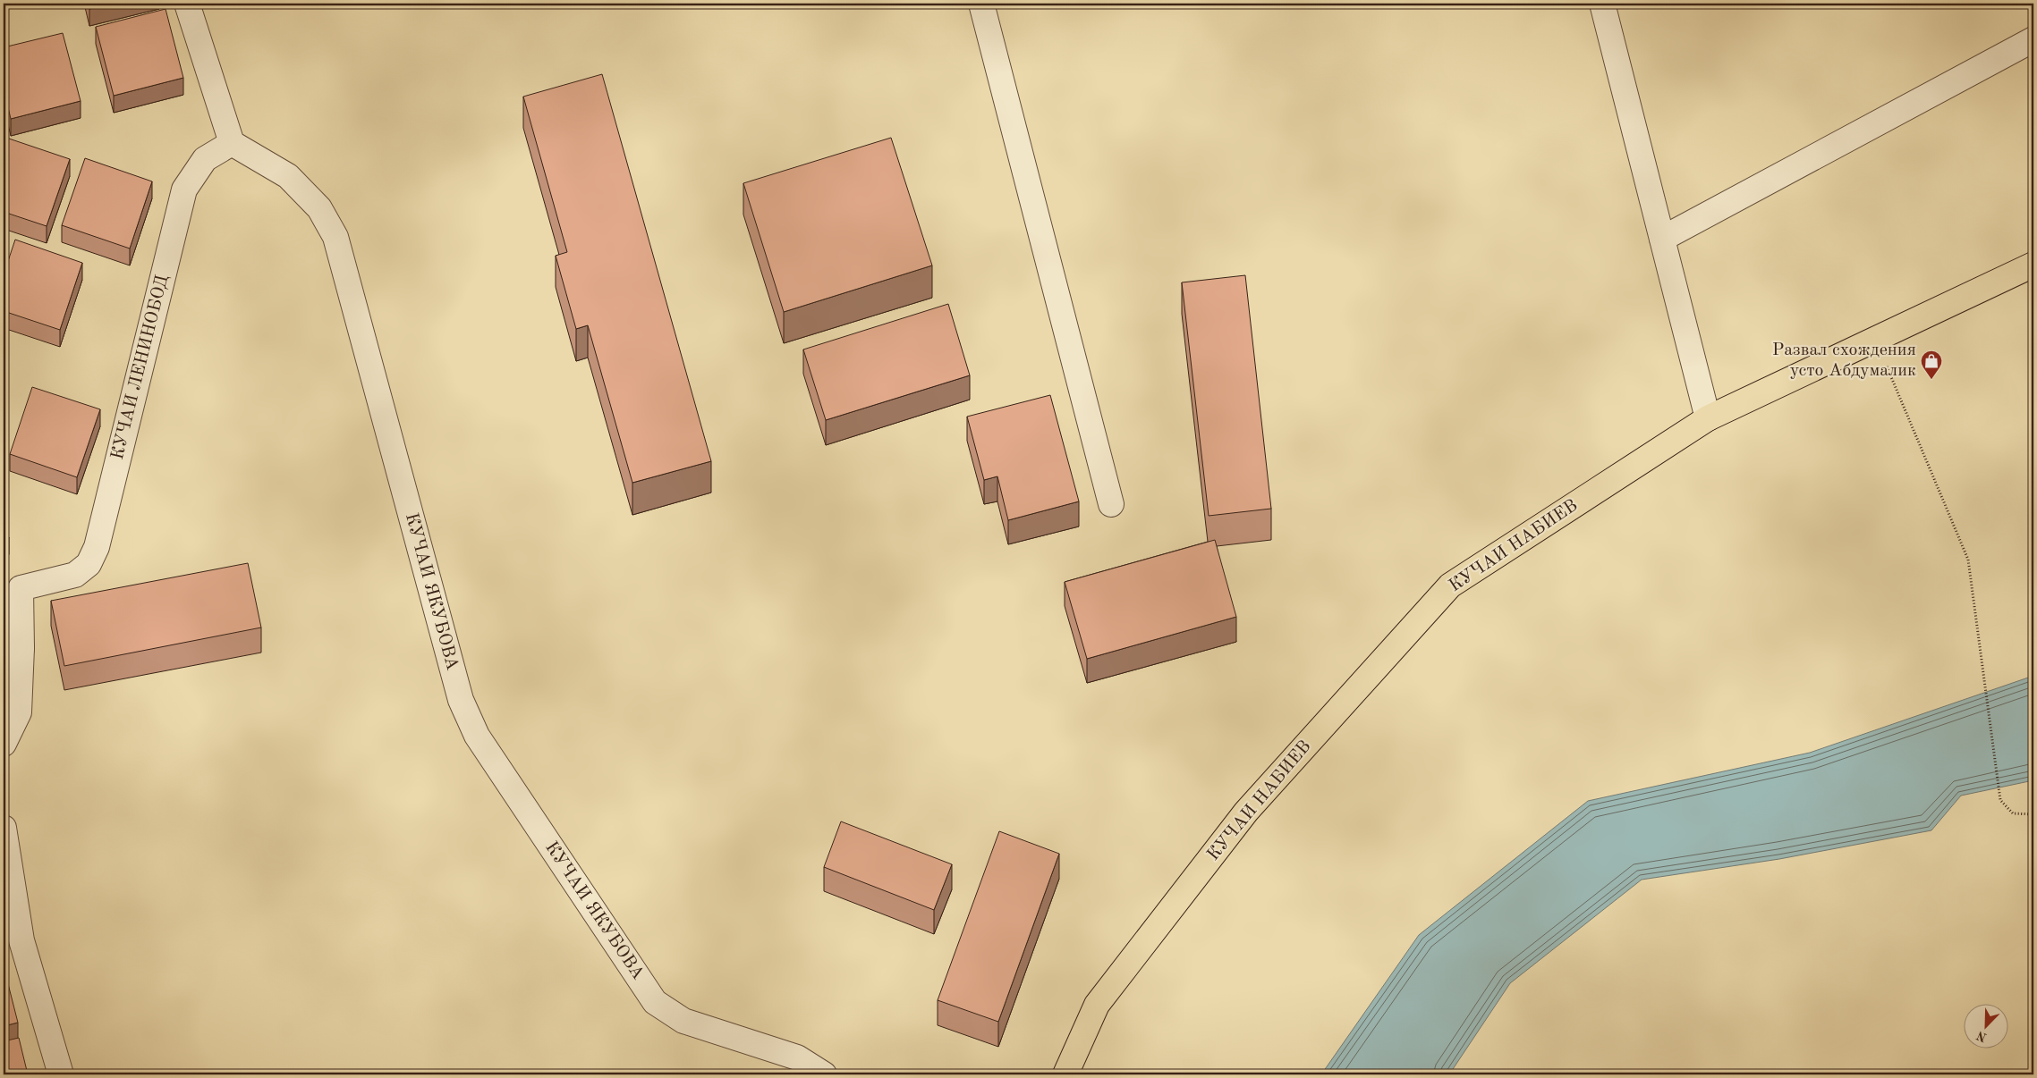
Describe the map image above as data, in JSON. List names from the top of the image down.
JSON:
{
  "streets": {
    "main road": ["КУЧАИ НАБИЕВ"],
    "street": ["КУЧАИ ЛЕНИНОБОД", "КУЧАИ ЯКУБОВА"]
  },
  "crossings": [
    ["КУЧАИ ЛЕНИНОБОД", "КУЧАИ ЯКУБОВА"]
  ],
  "places": {
    "shop": ["Развал схождения усто Абдумалик"]
  },
  "north": "bottom left"
}
